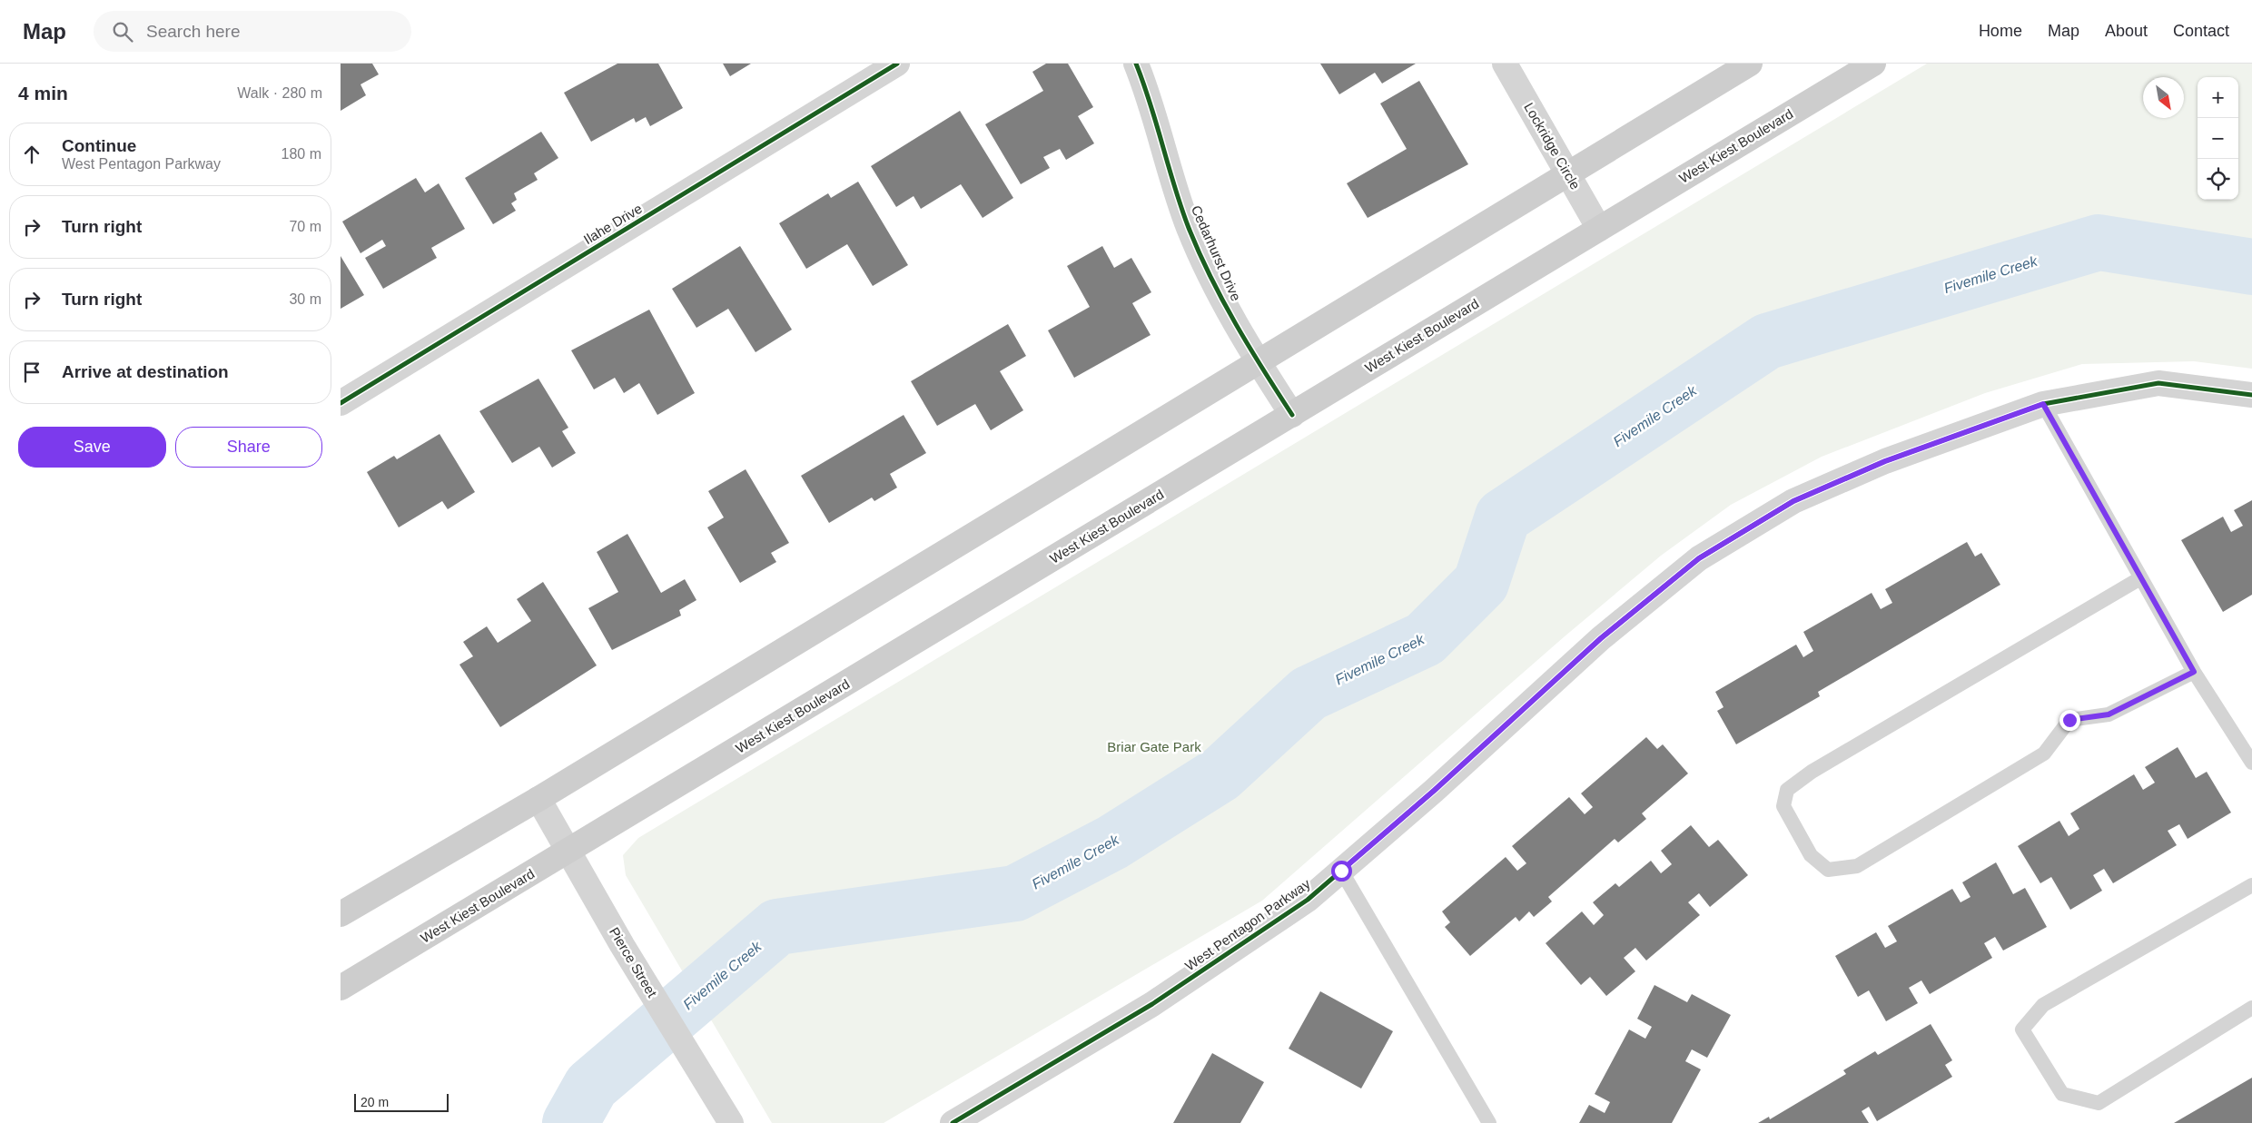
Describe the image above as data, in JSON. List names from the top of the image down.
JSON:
{
  "streets": {
    "main road": ["West Kiest Boulevard"],
    "street": [
      "Lockridge Circle",
      "Ilahe Drive",
      "Cedarhurst Drive",
      "West Pentagon Parkway",
      "Pierce Street"
    ]
  },
  "crossings": [
    ["Lockridge Circle", "West Kiest Boulevard"],
    ["West Kiest Boulevard", "Cedarhurst Drive"],
    ["West Kiest Boulevard", "Pierce Street"]
  ],
  "water": ["Fivemile Creek"],
  "parks": ["Briar Gate Park"],
  "scale_bar": "20 m",
  "north": "bottom right",
  "page": {
    "header": "Map",
    "search": "Search here",
    "nav": [
      "Home",
      "Map",
      "About",
      "Contact"
    ],
    "heading": ["4 min", "Walk · 280 m"],
    "map_buttons": ["+", "−"],
    "list": [
      ["Continue", "West Pentagon Parkway", "180 m"],
      ["Turn right", "70 m"],
      ["Turn right", "30 m"],
      "Arrive at destination"
    ],
    "buttons": ["Save", "Share"],
    "scale": "20 m"
  }
}
